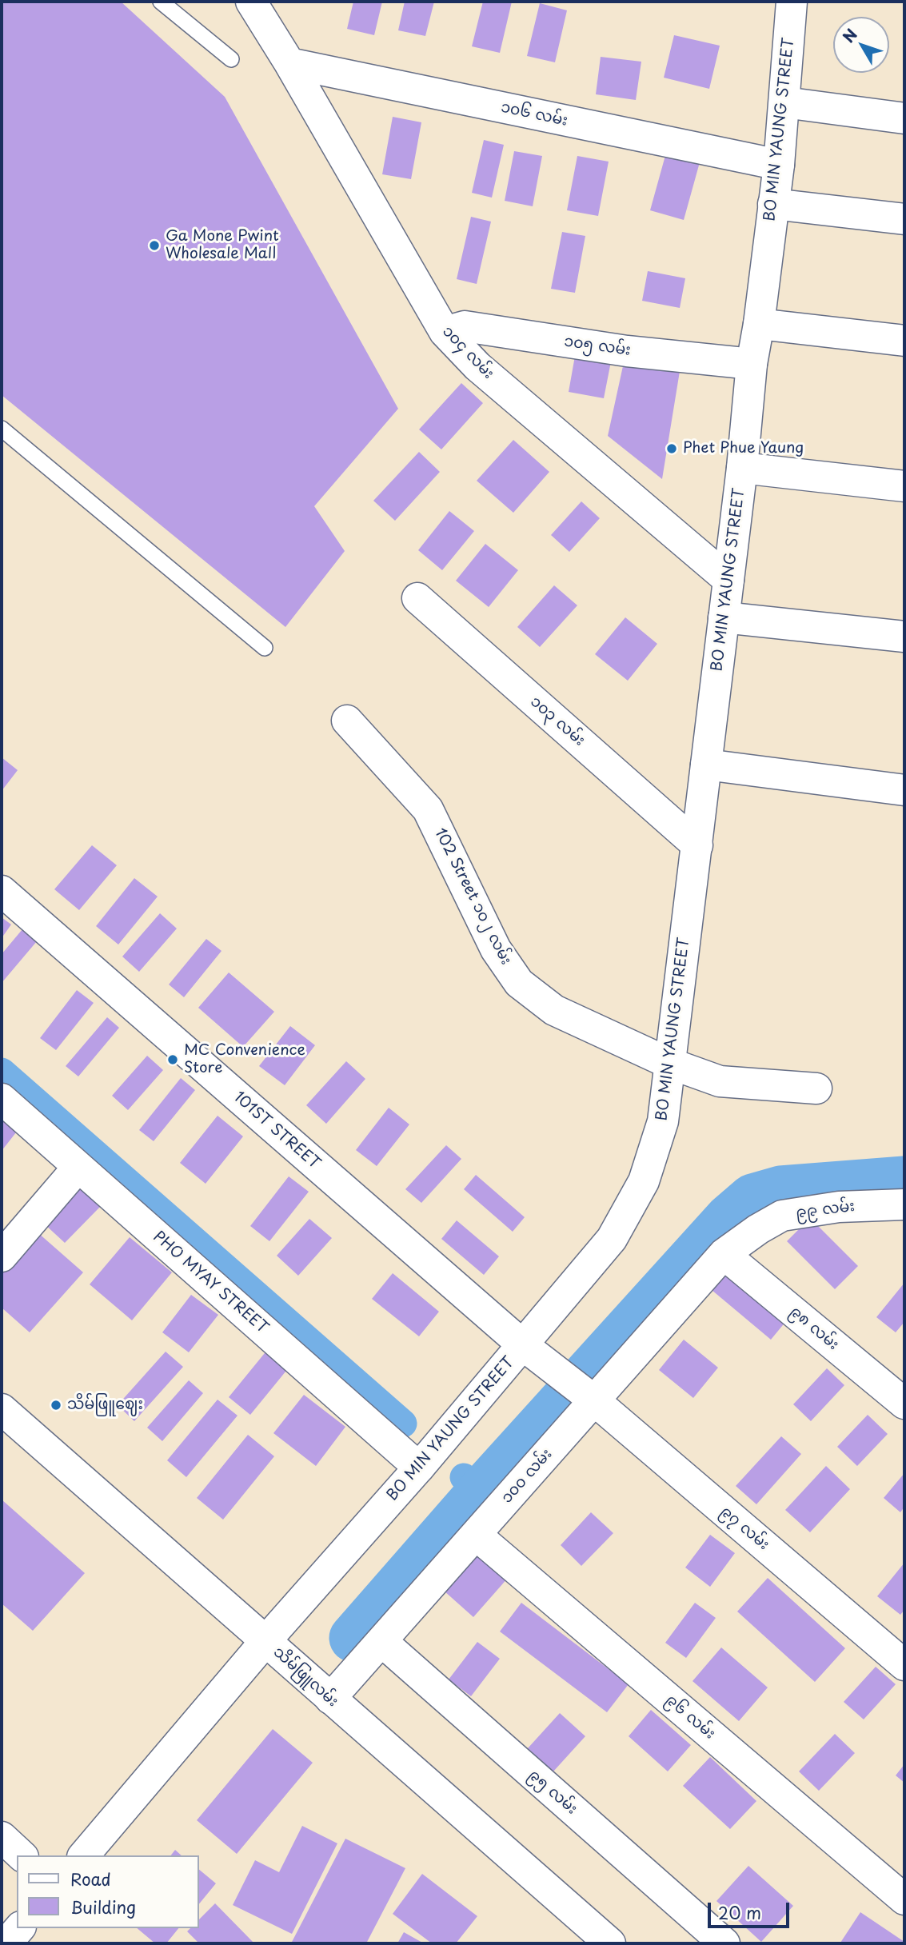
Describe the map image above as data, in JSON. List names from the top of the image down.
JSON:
{
  "streets": {
    "street": [
      "၁၀၆ လမ်း",
      "BO MIN YAUNG STREET",
      "၁၀၅ လမ်း",
      "၁၀၄ လမ်း",
      "၁၀၃ လမ်း",
      "102 Street ၁၀၂ လမ်း",
      "101ST STREET",
      "၉၉ လမ်း",
      "PHO MYAY STREET",
      "၉၈ လမ်း",
      "၁၀၀ လမ်း",
      "၉၇ လမ်း",
      "သိမ်ဖြူလမ်း",
      "၉၆ လမ်း",
      "၉၅ လမ်း"
    ]
  },
  "crossings": [
    ["၁၀၆ လမ်း", "BO MIN YAUNG STREET"],
    ["၁၀၆ လမ်း", "၁၀၄ လမ်း"],
    ["BO MIN YAUNG STREET", "၁၀၅ လမ်း"],
    ["BO MIN YAUNG STREET", "၁၀၄ လမ်း"],
    ["BO MIN YAUNG STREET", "၁၀၃ လမ်း"],
    ["BO MIN YAUNG STREET", "102 Street ၁၀၂ လမ်း"],
    ["BO MIN YAUNG STREET", "101ST STREET"],
    ["BO MIN YAUNG STREET", "PHO MYAY STREET"],
    ["BO MIN YAUNG STREET", "သိမ်ဖြူလမ်း"],
    ["၁၀၅ လမ်း", "၁၀၄ လမ်း"],
    ["101ST STREET", "၉၇ လမ်း"],
    ["၉၉ လမ်း", "၉၈ လမ်း"],
    ["၉၉ လမ်း", "၁၀၀ လမ်း"],
    ["၉၈ လမ်း", "၁၀၀ လမ်း"],
    ["၁၀၀ လမ်း", "၉၇ လမ်း"],
    ["၁၀၀ လမ်း", "သိမ်ဖြူလမ်း"],
    ["၁၀၀ လမ်း", "၉၆ လမ်း"],
    ["၁၀၀ လမ်း", "၉၅ လမ်း"]
  ],
  "places": [
    "Ga Mone Pwint Wholesale Mall",
    "Phet Phue Yaung",
    "MC Convenience Store",
    "သိမ်ဖြူဈေး"
  ],
  "legend": ["Road", "Building"],
  "scale_bar": "20 m",
  "north": "top left"
}
